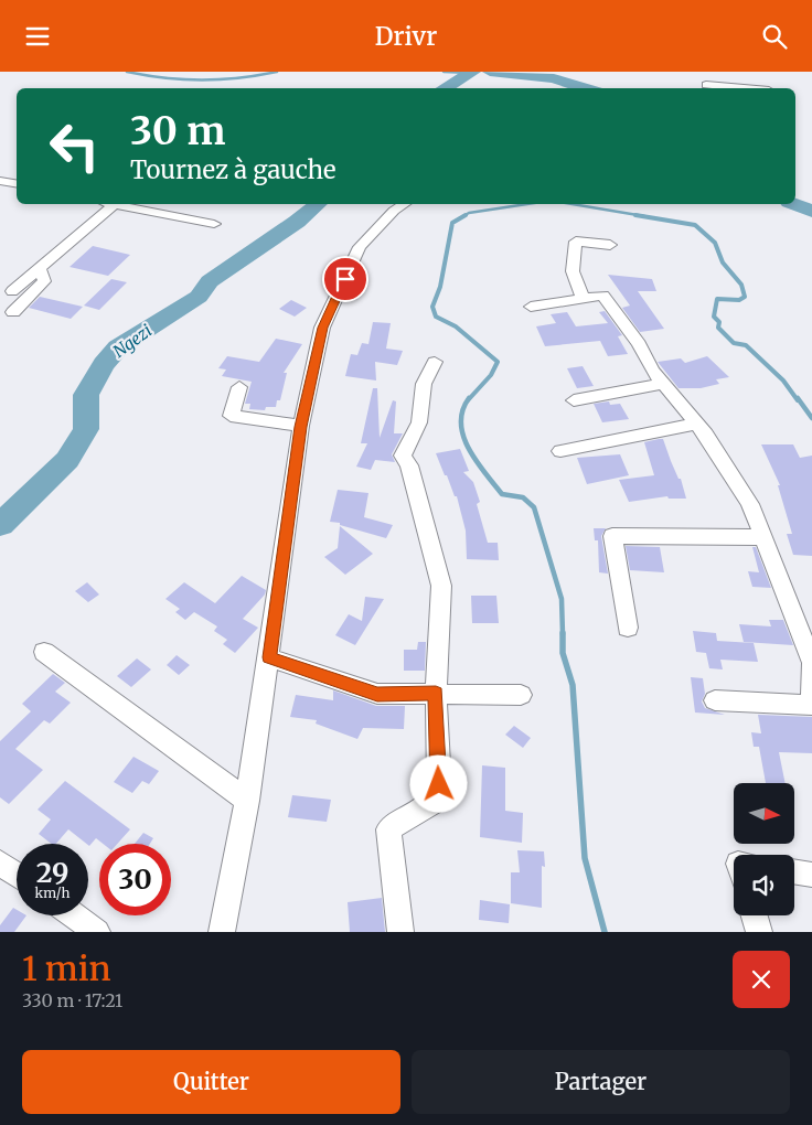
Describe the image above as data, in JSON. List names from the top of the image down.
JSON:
{
  "water": ["Ngezi"],
  "north": "right",
  "page": {
    "header": "Drivr",
    "turn": ["30 m", "Tournez à gauche"],
    "speed": "29 km/h",
    "limit": "30",
    "heading": ["1 min", "330 m · 17:21"],
    "buttons": ["Quitter", "Partager"]
  }
}
